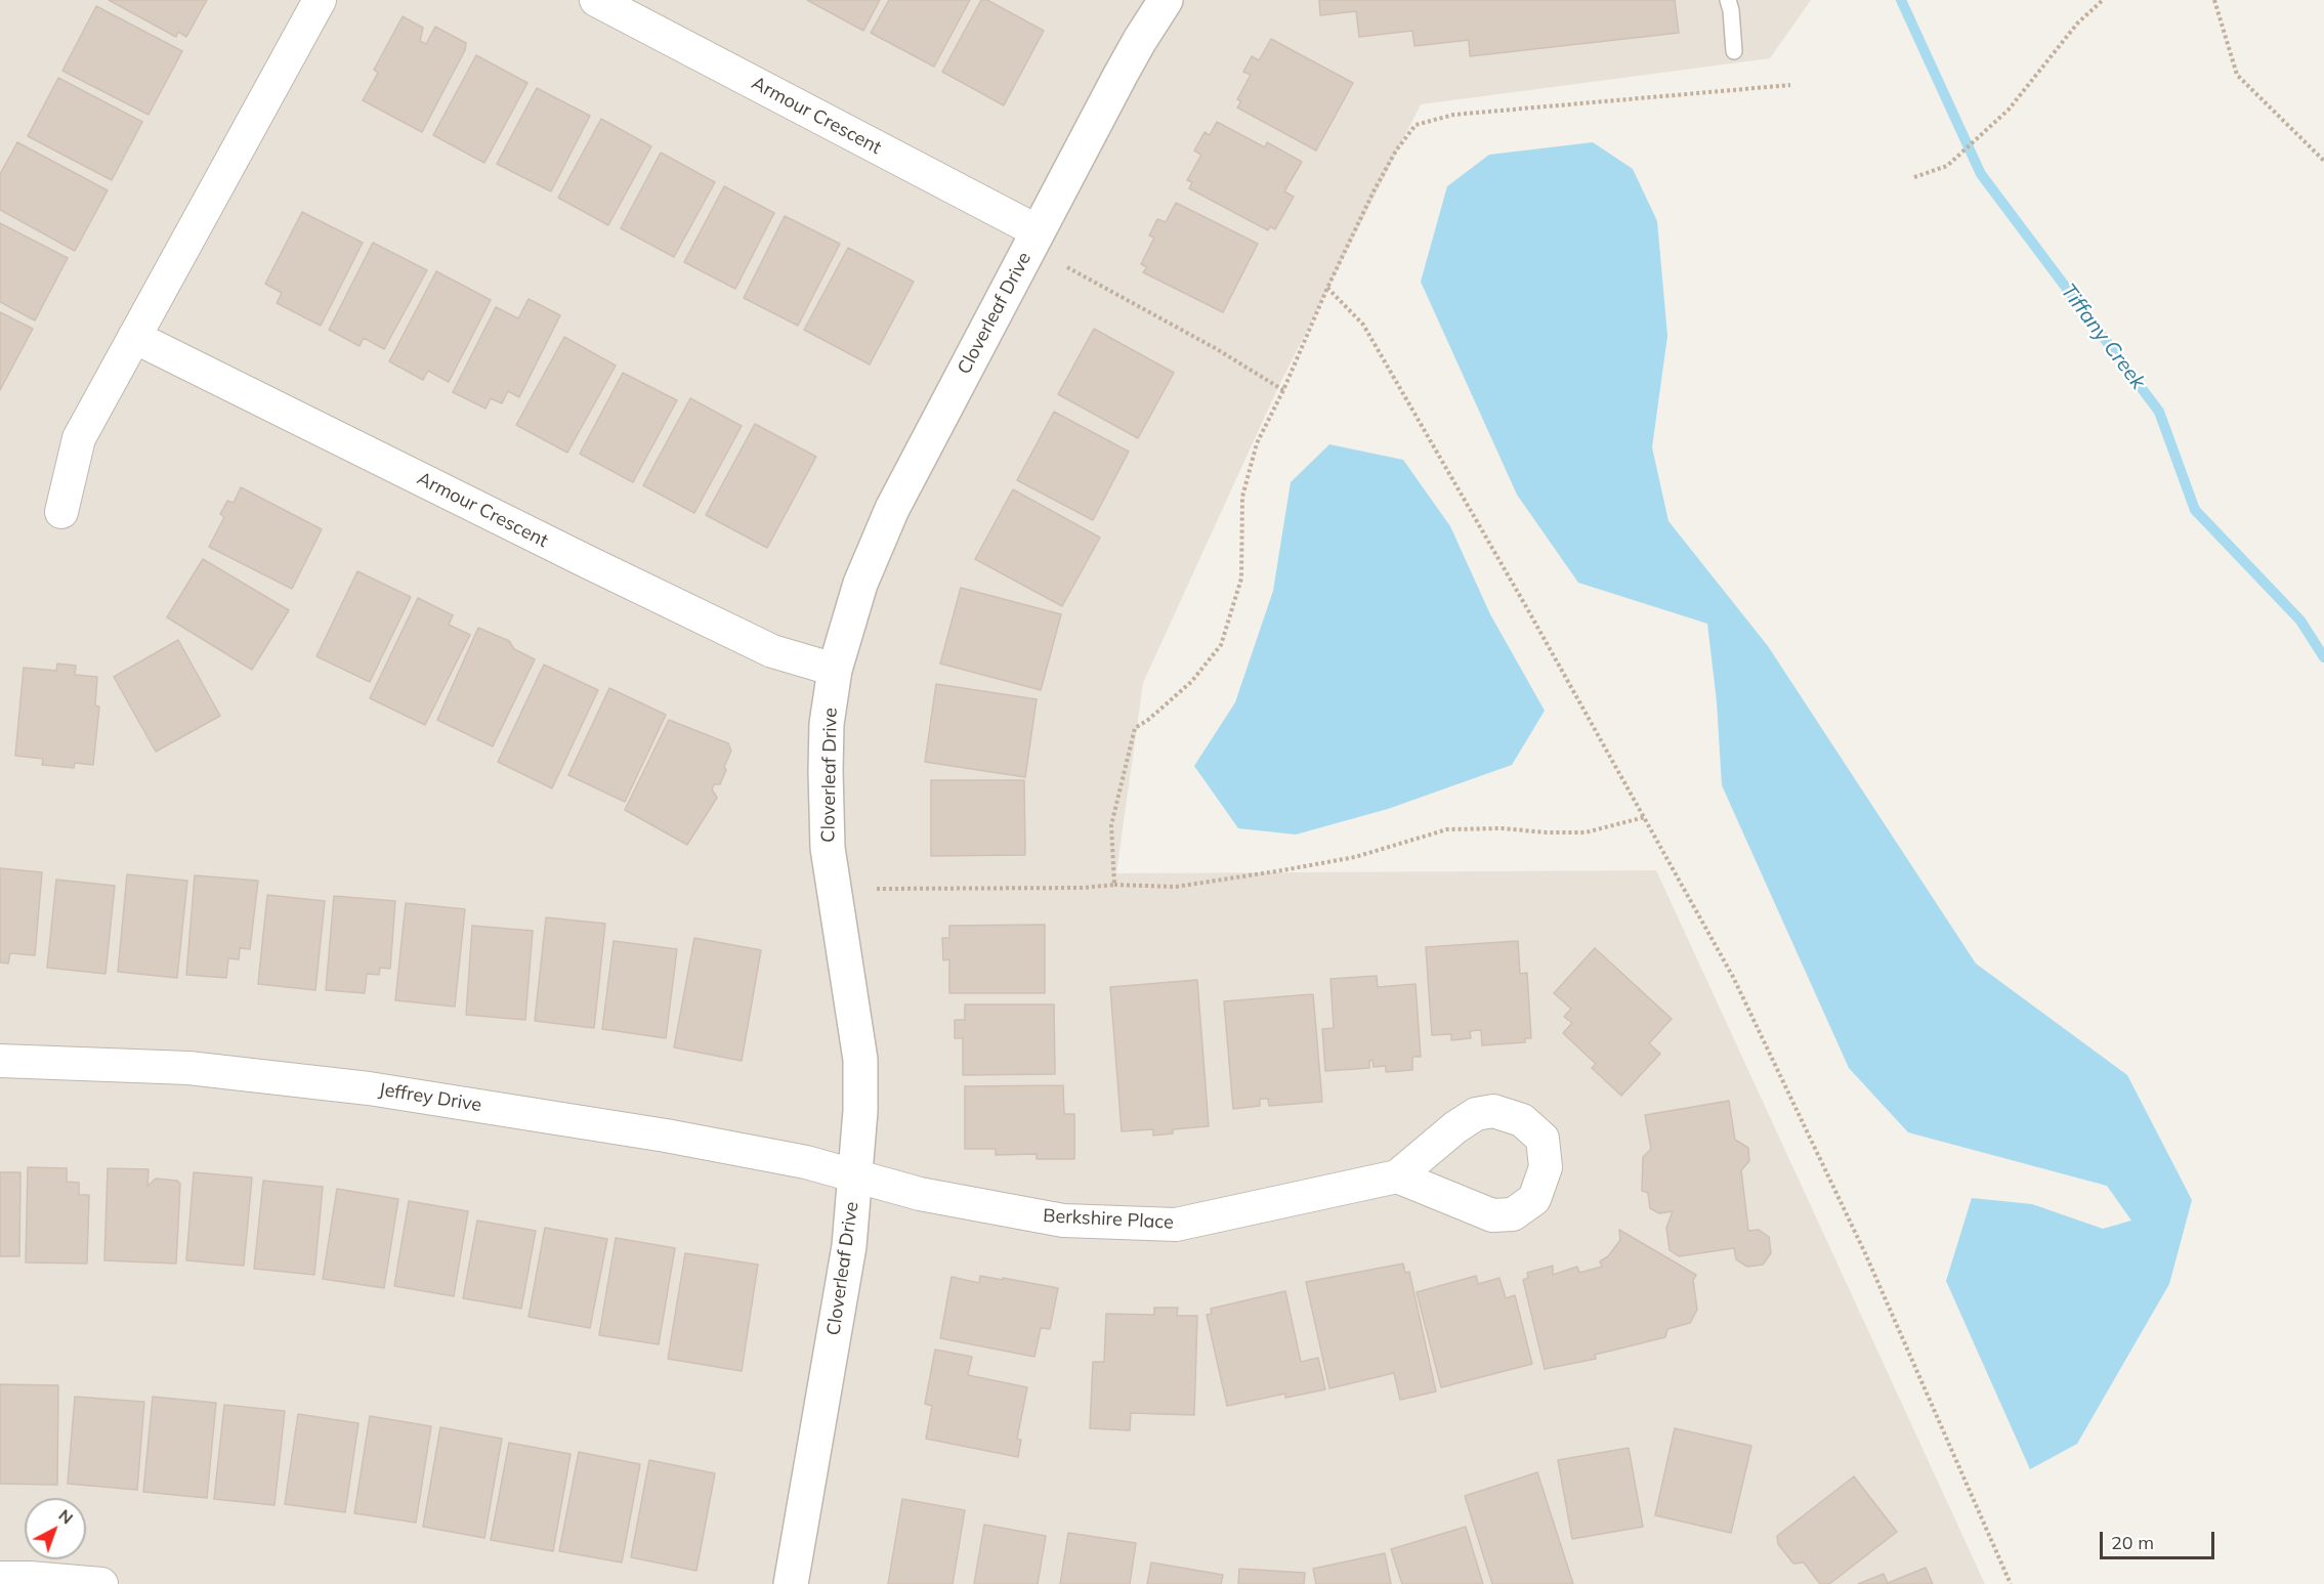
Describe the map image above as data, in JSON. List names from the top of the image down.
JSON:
{
  "streets": {
    "street": [
      "Armour Crescent",
      "Cloverleaf Drive",
      "Jeffrey Drive",
      "Berkshire Place"
    ]
  },
  "crossings": [
    ["Armour Crescent", "Cloverleaf Drive"],
    ["Cloverleaf Drive", "Jeffrey Drive"],
    ["Cloverleaf Drive", "Berkshire Place"],
    ["Jeffrey Drive", "Berkshire Place"]
  ],
  "water": ["Tiffany Creek"],
  "scale_bar": "20 m",
  "north": "top right"
}
